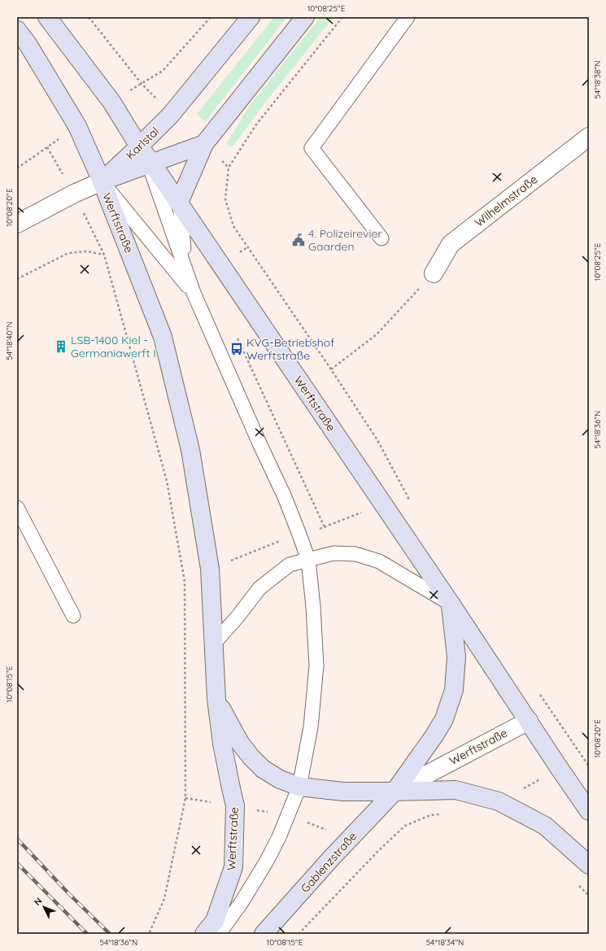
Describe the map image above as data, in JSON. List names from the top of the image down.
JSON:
{
  "streets": {
    "main road": ["Karlstal", "Werftstraße", "Gablenzstraße"],
    "street": ["Wilhelmstraße"]
  },
  "crossings": [
    ["Karlstal", "Werftstraße"],
    ["Werftstraße", "Gablenzstraße"]
  ],
  "places": {
    "public building": ["4. Polizeirevier Gaarden"],
    "building": ["LSB-1400 Kiel - Germaniawerft I"],
    "bus stop": ["KVG-Betriebshof Werftstraße"]
  },
  "north": "top left",
  "coordinates": [
    "10°08'25\"E",
    "54°18'38\"N",
    "10°08'20\"E",
    "54°18'40\"N",
    "54°18'36\"N",
    "10°08'15\"E",
    "54°18'34\"N"
  ]
}
